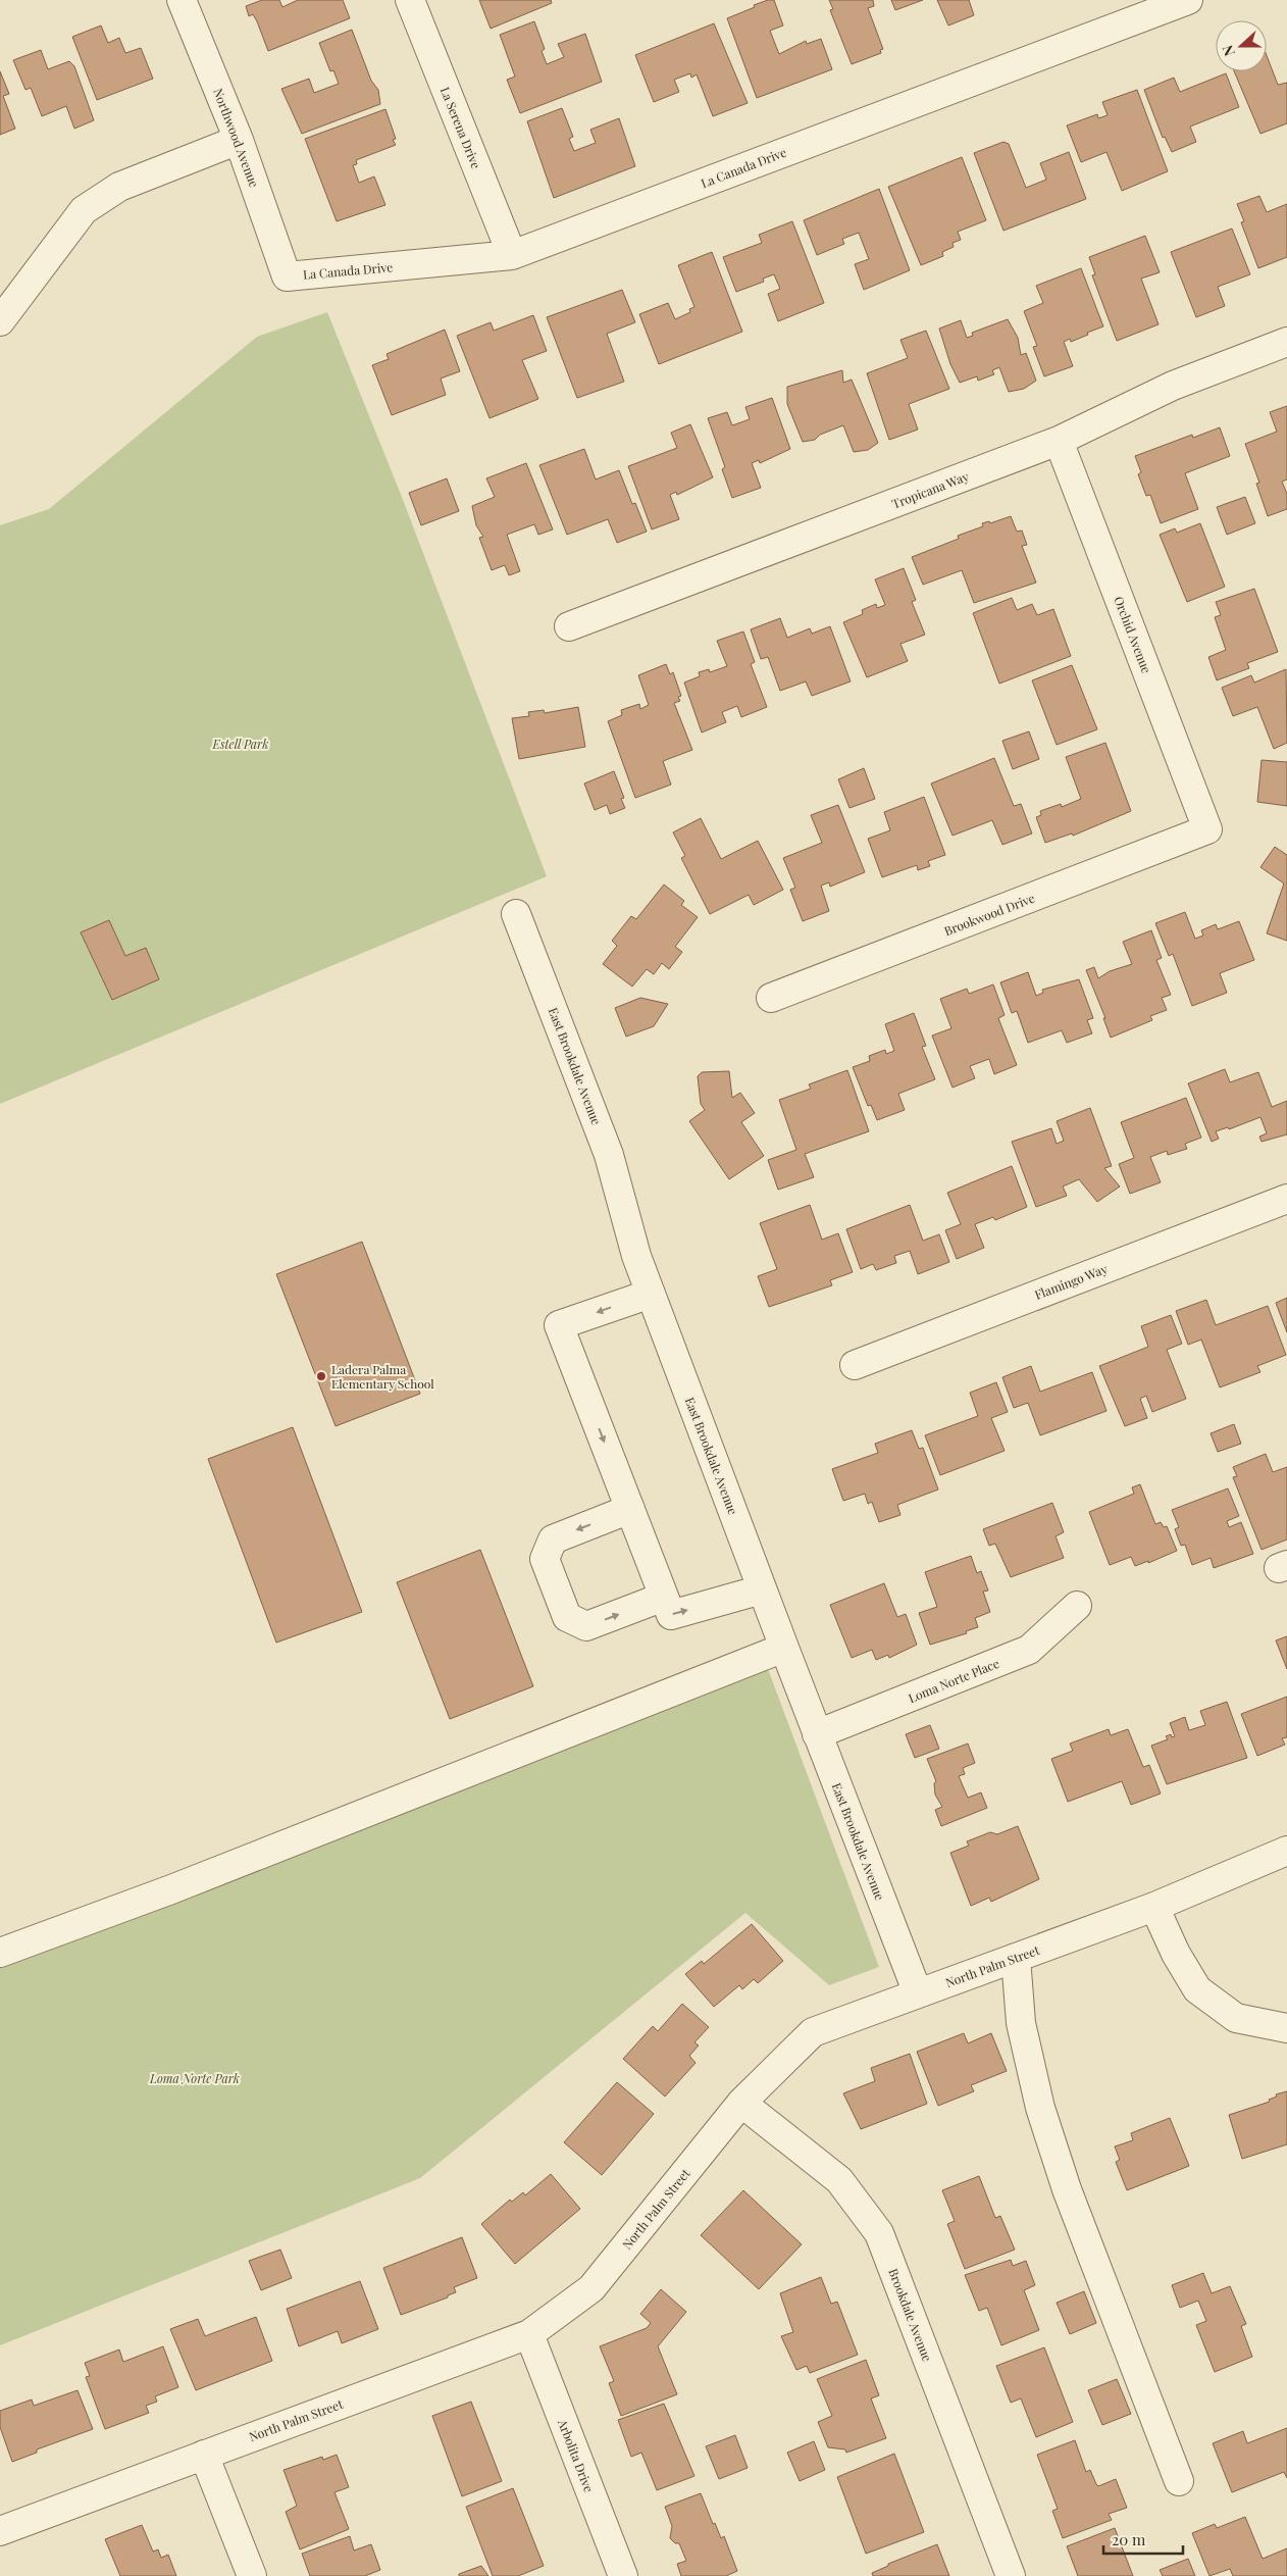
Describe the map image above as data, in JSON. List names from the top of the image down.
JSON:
{
  "streets": {
    "street": [
      "La Serena Drive",
      "Northwood Avenue",
      "La Canada Drive",
      "Tropicana Way",
      "Orchid Avenue",
      "Brookwood Drive",
      "East Brookdale Avenue",
      "Flamingo Way",
      "Loma Norte Place",
      "North Palm Street",
      "Brookdale Avenue",
      "Arbolita Drive"
    ]
  },
  "crossings": [
    ["La Serena Drive", "La Canada Drive"],
    ["Northwood Avenue", "La Canada Drive"],
    ["Tropicana Way", "Orchid Avenue"],
    ["Orchid Avenue", "Brookwood Drive"],
    ["East Brookdale Avenue", "Loma Norte Place"],
    ["East Brookdale Avenue", "North Palm Street"],
    ["North Palm Street", "Brookdale Avenue"],
    ["North Palm Street", "Arbolita Drive"]
  ],
  "parks": ["Estell Park", "Loma Norte Park"],
  "places": ["Ladera Palma Elementary School"],
  "scale_bar": "20 m",
  "north": "left"
}
